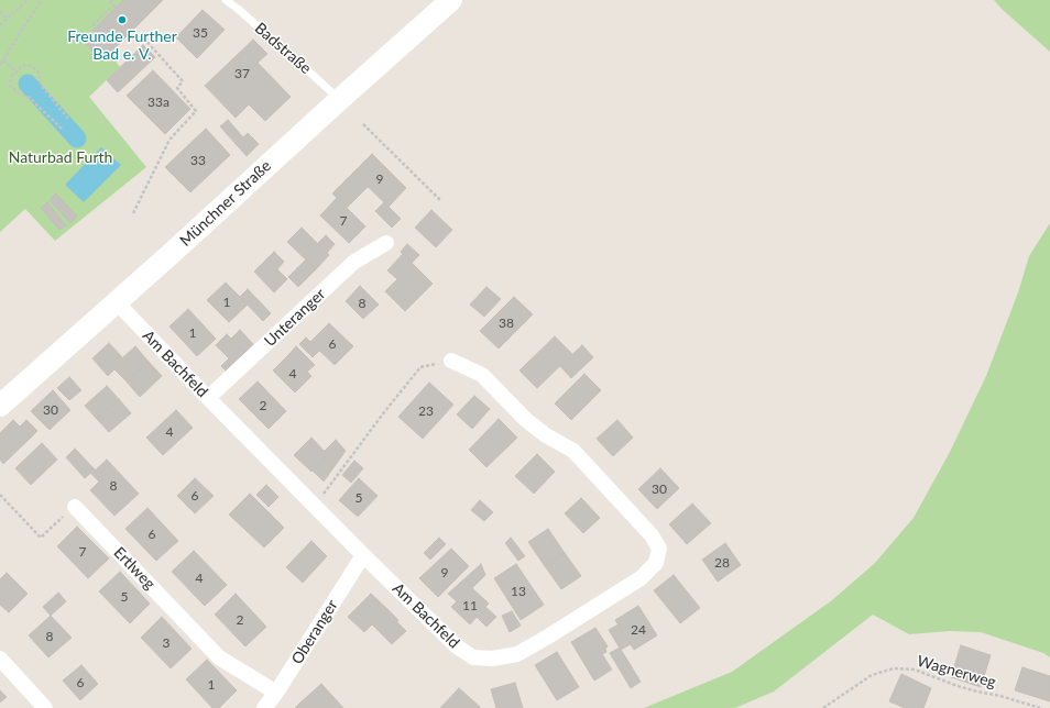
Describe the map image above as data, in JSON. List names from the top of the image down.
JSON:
{
  "streets": {
    "main road": ["Münchner Straße"],
    "street": [
      "Unteranger",
      "Am Bachfeld",
      "Ertlweg",
      "Oberanger"
    ],
    "lane": ["Badstraße"],
    "path": ["Wagnerweg"]
  },
  "crossings": [
    ["Badstraße", "Münchner Straße"],
    ["Münchner Straße", "Am Bachfeld"],
    ["Unteranger", "Am Bachfeld"],
    ["Am Bachfeld", "Oberanger"],
    ["Ertlweg", "Oberanger"]
  ],
  "parks": ["Naturbad Furth"],
  "places": ["Freunde Further Bad e. V."],
  "house_numbers": [
    "35",
    "37",
    "33a",
    "33",
    "9",
    "7",
    "1",
    "8",
    "38",
    "1",
    "6",
    "4",
    "2",
    "30",
    "23",
    "4",
    "8",
    "30",
    "6",
    "5",
    "6",
    "7",
    "28",
    "9",
    "4",
    "13",
    "5",
    "11",
    "2",
    "24",
    "8",
    "3",
    "6",
    "1"
  ]
}
